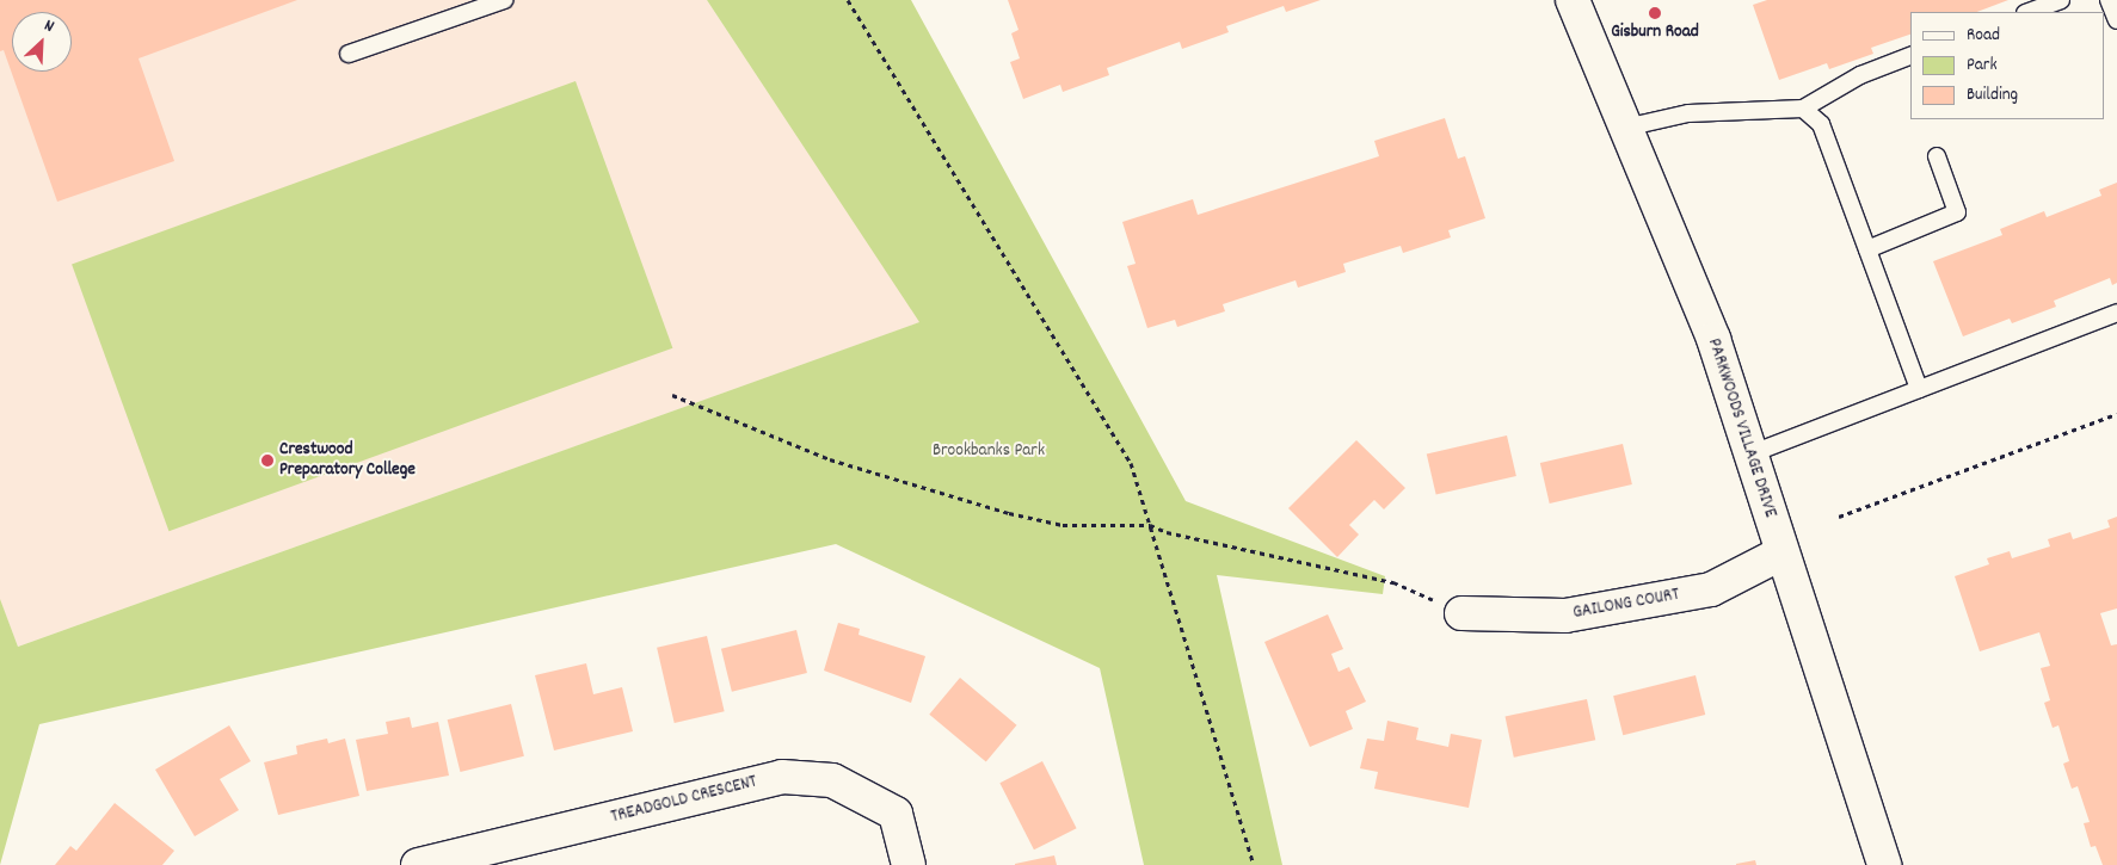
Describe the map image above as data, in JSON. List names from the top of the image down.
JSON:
{
  "streets": {
    "main road": ["PARKWOODS VILLAGE DRIVE", "GAILONG COURT", "TREADGOLD CRESCENT"]
  },
  "crossings": [
    ["PARKWOODS VILLAGE DRIVE", "GAILONG COURT"]
  ],
  "parks": ["Brookbanks Park"],
  "places": ["Gisburn Road", "Crestwood Preparatory College"],
  "legend": ["Road", "Park", "Building"],
  "north": "top right"
}
